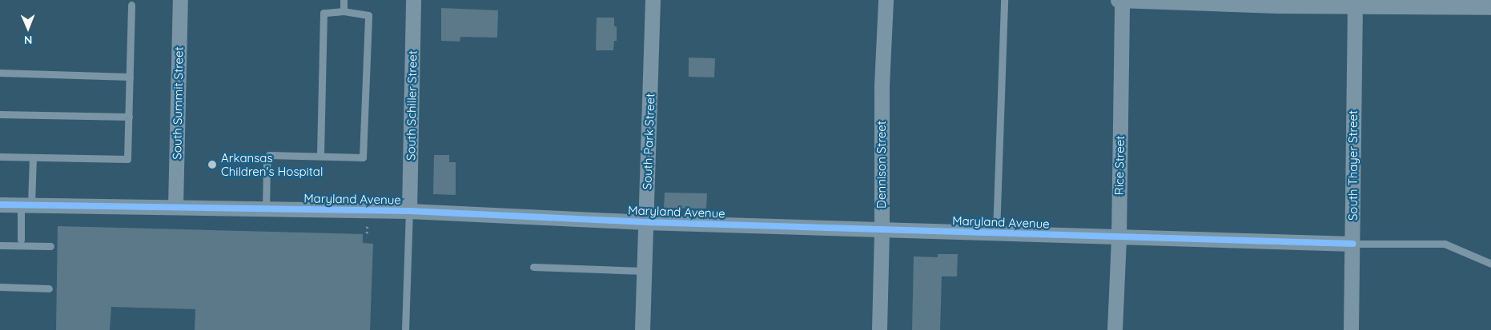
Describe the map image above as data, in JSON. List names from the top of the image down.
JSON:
{
  "streets": {
    "street": [
      "South Summit Street",
      "South Schiller Street",
      "South Park Street",
      "Dennison Street",
      "Rice Street",
      "South Thayer Street",
      "Maryland Avenue"
    ]
  },
  "crossings": [
    ["South Summit Street", "Maryland Avenue"],
    ["South Schiller Street", "Maryland Avenue"],
    ["South Park Street", "Maryland Avenue"],
    ["Dennison Street", "Maryland Avenue"],
    ["Rice Street", "Maryland Avenue"],
    ["South Thayer Street", "Maryland Avenue"]
  ],
  "places": ["Arkansas Children's Hospital"],
  "north": "bottom"
}
